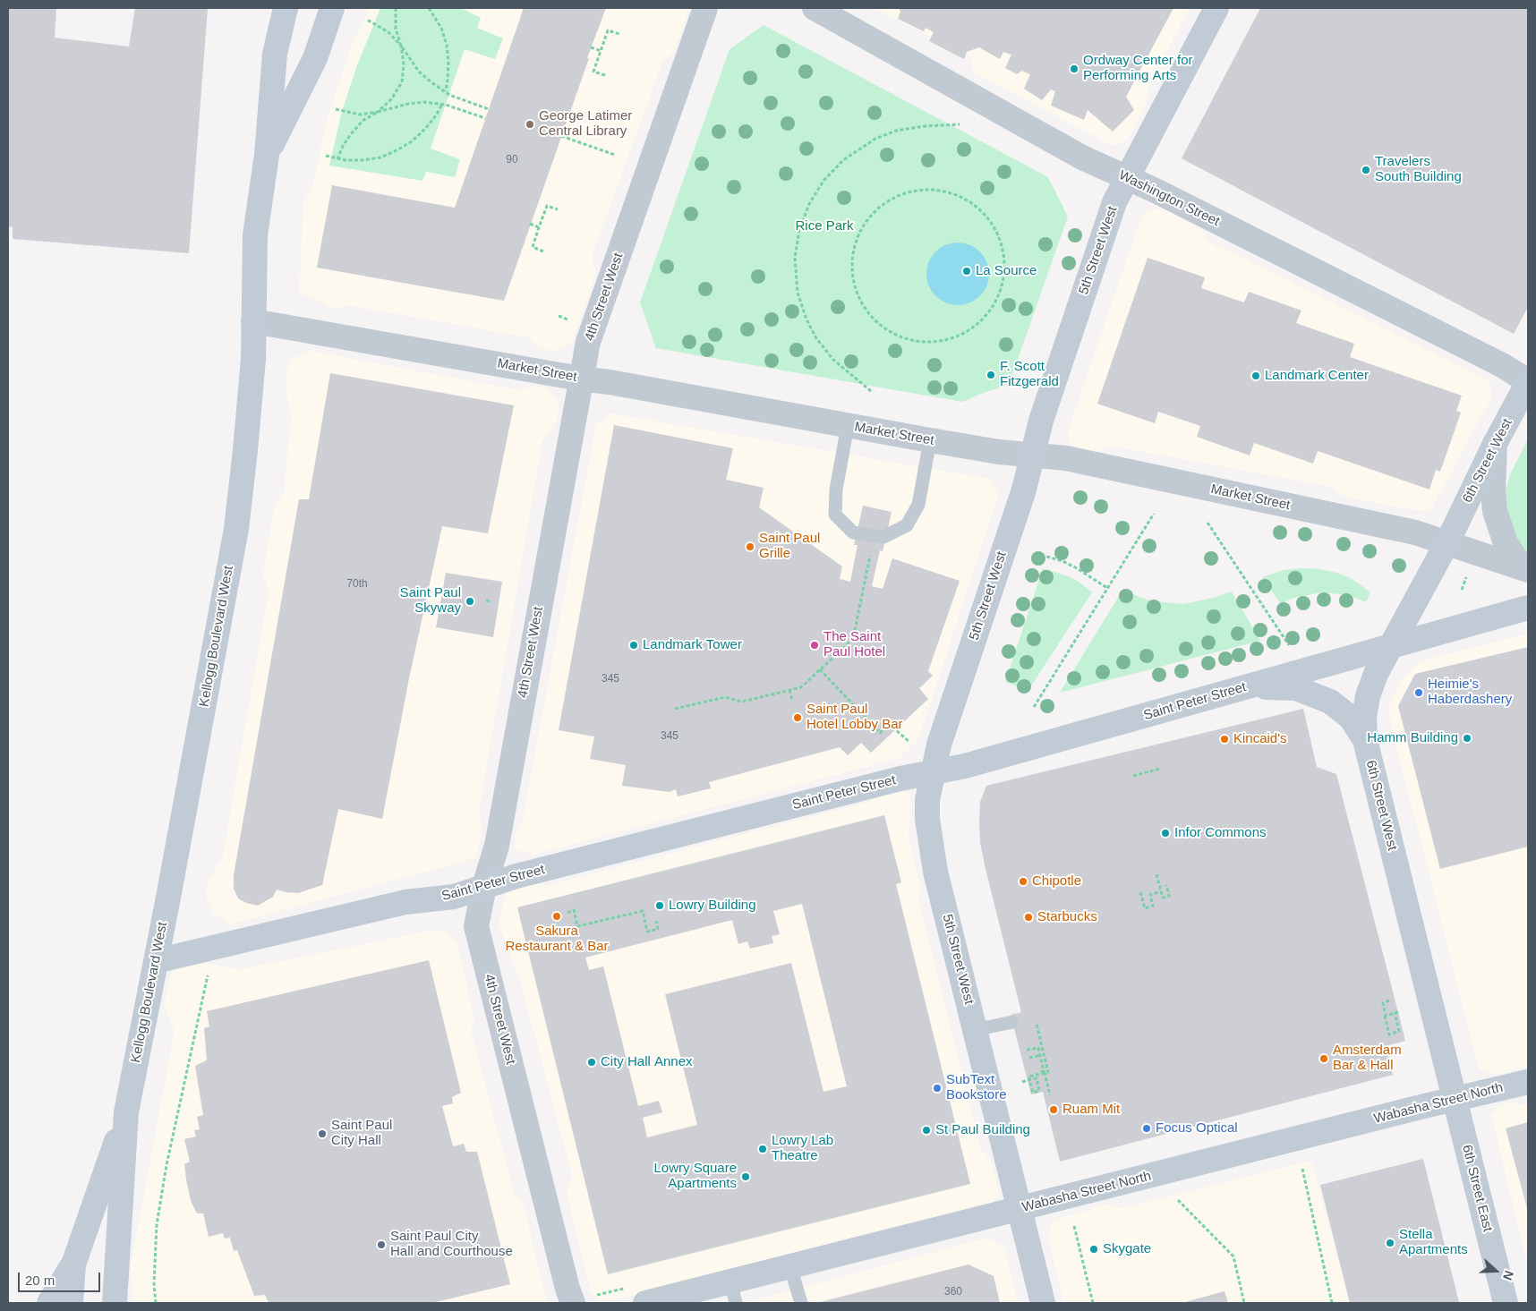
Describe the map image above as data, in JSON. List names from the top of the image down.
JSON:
{
  "streets": {
    "main road": [
      "5th Street West",
      "6th Street West",
      "Kellogg Boulevard West",
      "Saint Peter Street",
      "Wabasha Street North",
      "6th Street East"
    ],
    "street": ["Washington Street", "4th Street West", "Market Street"]
  },
  "crossings": [
    ["Washington Street", "5th Street West"],
    ["Washington Street", "6th Street West"],
    ["5th Street West", "Market Street"],
    ["5th Street West", "Saint Peter Street"],
    ["5th Street West", "Wabasha Street North"],
    ["4th Street West", "Market Street"],
    ["4th Street West", "Saint Peter Street"],
    ["Market Street", "6th Street West"],
    ["Market Street", "Kellogg Boulevard West"],
    ["6th Street West", "Saint Peter Street"],
    ["6th Street West", "Wabasha Street North"],
    ["6th Street West", "6th Street East"],
    ["Kellogg Boulevard West", "Saint Peter Street"],
    ["Wabasha Street North", "6th Street East"]
  ],
  "parks": ["Rice Park"],
  "places": [
    "Ordway Center for Performing Arts",
    "George Latimer Central Library",
    "Travelers South Building",
    "La Source",
    "F. Scott Fitzgerald",
    "Landmark Center",
    "Saint Paul Grille",
    "Saint Paul Skyway",
    "Landmark Tower",
    "The Saint Paul Hotel",
    "Heimie's Haberdashery",
    "Saint Paul Hotel Lobby Bar",
    "Hamm Building",
    "Kincaid's",
    "Infor Commons",
    "Chipotle",
    "Lowry Building",
    "Sakura Restaurant & Bar",
    "Starbucks",
    "Amsterdam Bar & Hall",
    "City Hall Annex",
    "SubText Bookstore",
    "Ruam Mit",
    "Focus Optical",
    "St Paul Building",
    "Saint Paul City Hall",
    "Lowry Lab Theatre",
    "Lowry Square Apartments",
    "Stella Apartments",
    "Saint Paul City Hall and Courthouse",
    "Skygate"
  ],
  "house_numbers": [
    "90",
    "70th",
    "345",
    "345",
    "360"
  ],
  "scale_bar": "20 m",
  "north": "right"
}
